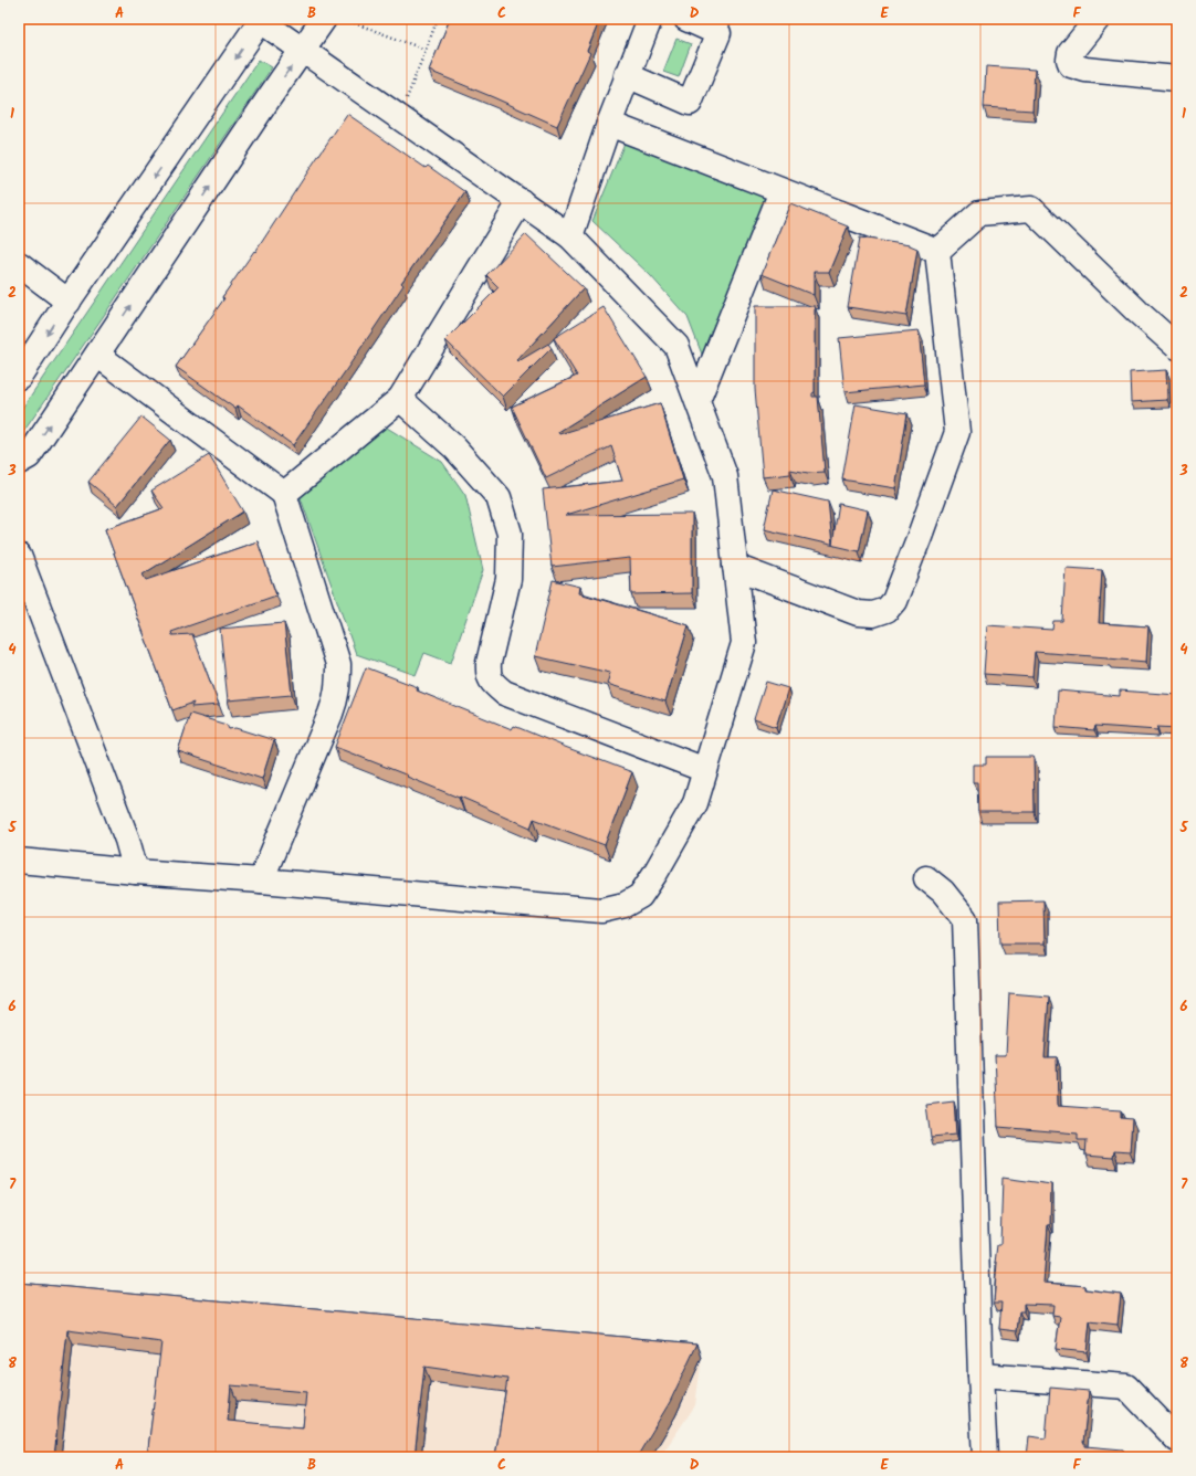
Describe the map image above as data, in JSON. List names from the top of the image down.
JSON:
{
  "grid": {
    "columns": [
      "A",
      "B",
      "C",
      "D",
      "E",
      "F"
    ],
    "rows": [
      "1",
      "2",
      "3",
      "4",
      "5",
      "6",
      "7",
      "8"
    ]
  }
}
